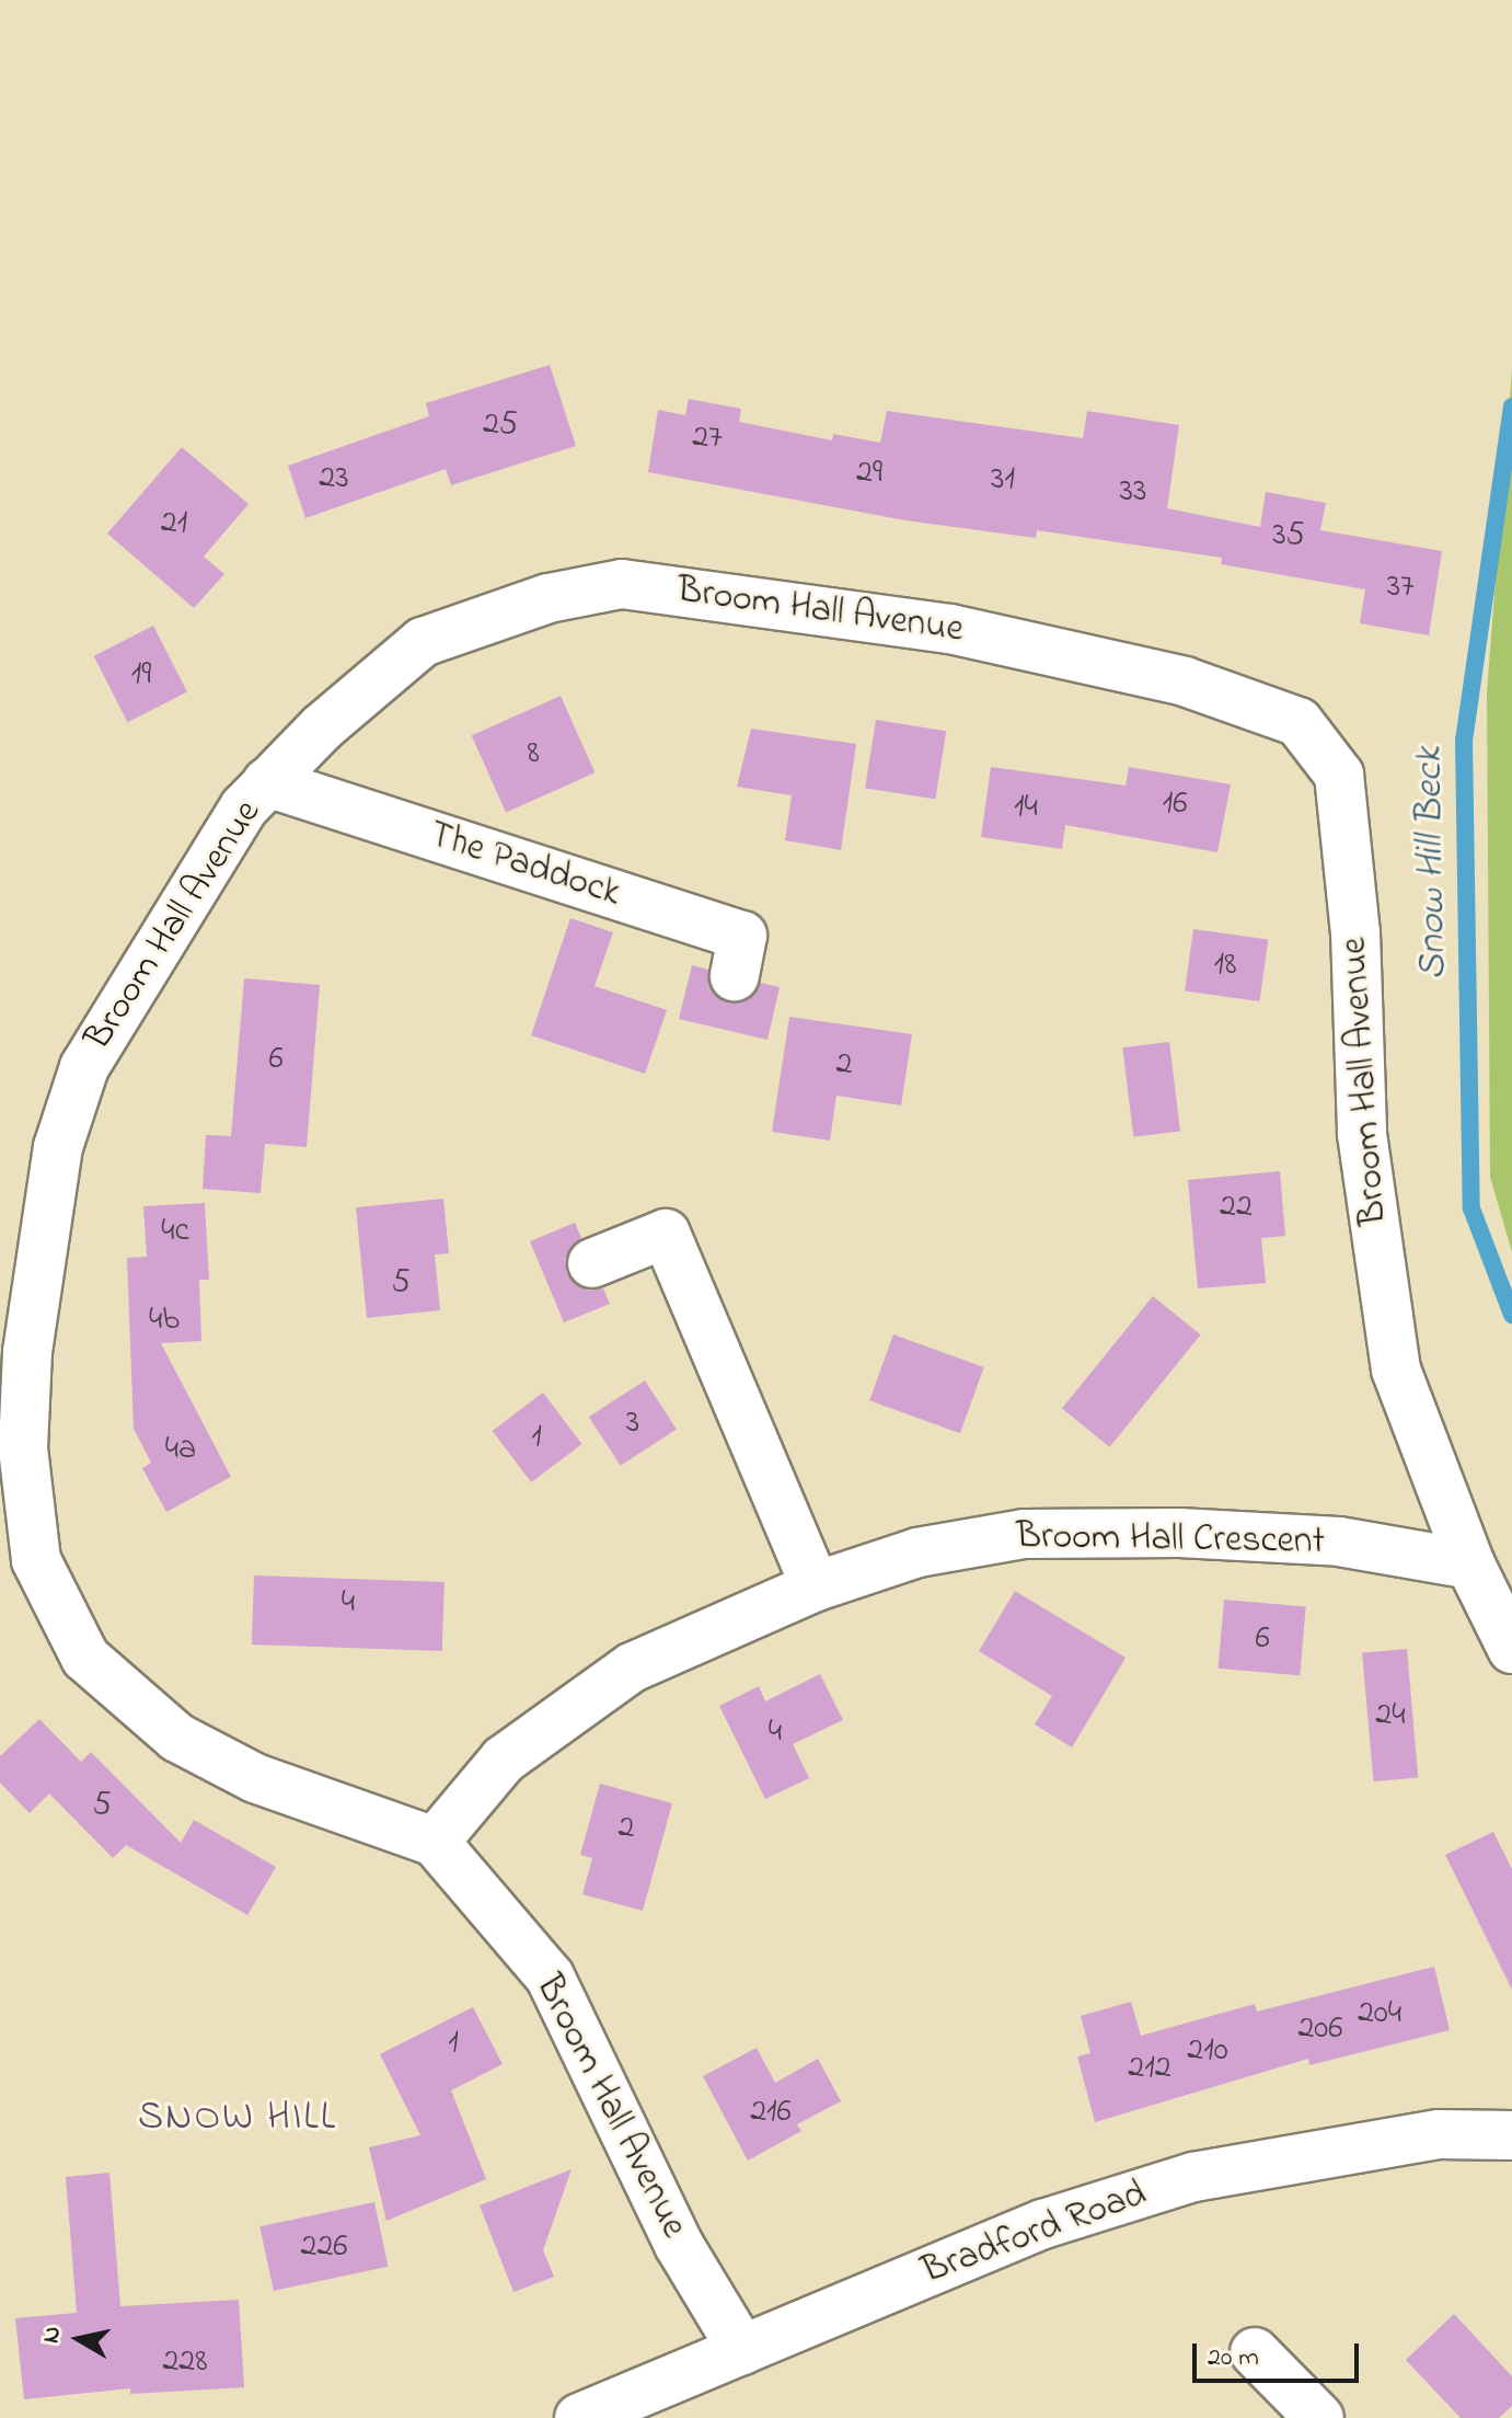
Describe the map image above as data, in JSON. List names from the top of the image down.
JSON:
{
  "streets": {
    "street": [
      "Broom Hall Avenue",
      "The Paddock",
      "Broom Hall Crescent",
      "Bradford Road"
    ]
  },
  "crossings": [
    ["Broom Hall Avenue", "The Paddock"],
    ["Broom Hall Avenue", "Broom Hall Crescent"],
    ["Broom Hall Avenue", "Bradford Road"]
  ],
  "districts": ["SNOW HILL"],
  "water": ["Snow Hill Beck"],
  "house_numbers": [
    "25",
    "27",
    "29",
    "23",
    "31",
    "33",
    "21",
    "35",
    "37",
    "19",
    "8",
    "16",
    "14",
    "18",
    "6",
    "2",
    "22",
    "4c",
    "5",
    "4b",
    "3",
    "1",
    "4a",
    "4",
    "6",
    "24",
    "4",
    "5",
    "2",
    "204",
    "206",
    "1",
    "210",
    "212",
    "216",
    "226",
    "228"
  ],
  "scale_bar": "20 m",
  "north": "left"
}
